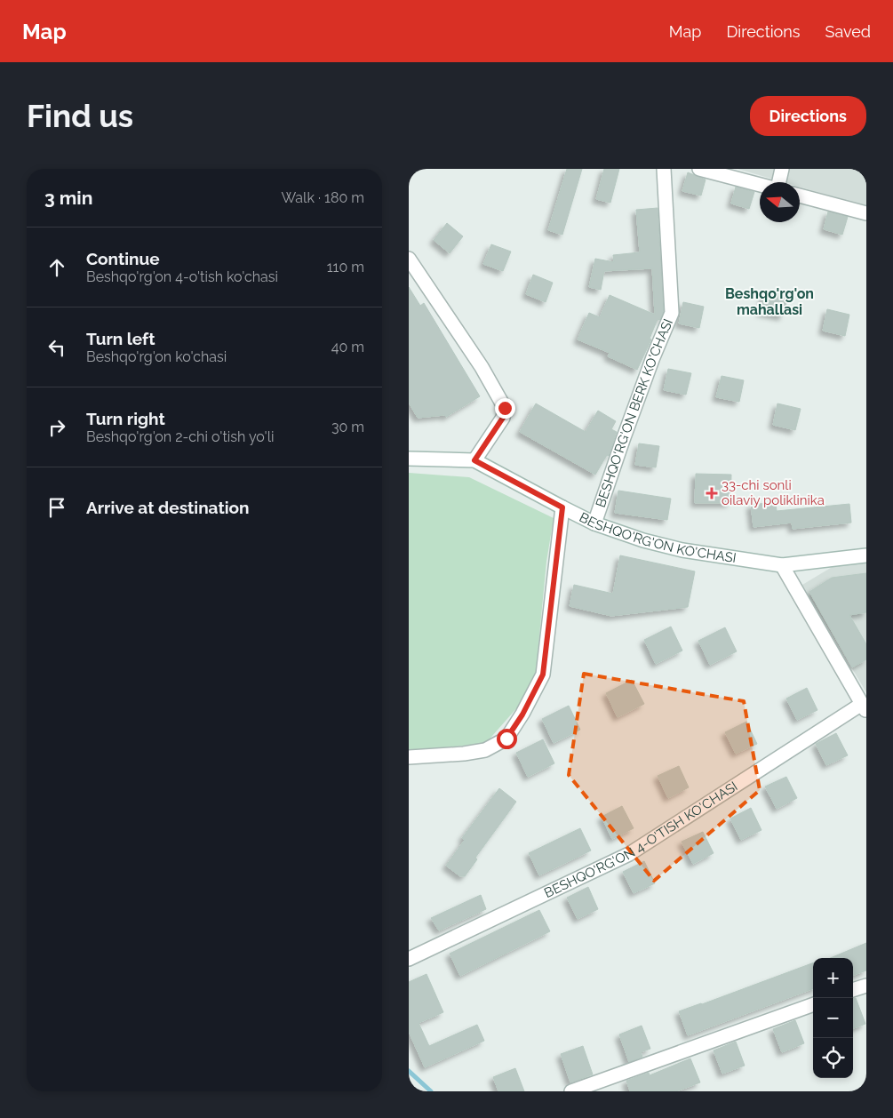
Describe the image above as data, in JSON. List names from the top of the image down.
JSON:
{
  "streets": {
    "street": ["BESHQO'RG'ON BERK KO'CHASI", "BESHQO'RG'ON KO'CHASI", "BESHQO'RG'ON 4-O'TISH KO'CHASI"]
  },
  "crossings": [
    ["BESHQO'RG'ON BERK KO'CHASI", "BESHQO'RG'ON KO'CHASI"],
    ["BESHQO'RG'ON KO'CHASI", "BESHQO'RG'ON 4-O'TISH KO'CHASI"]
  ],
  "districts": ["Beshqo'rg'on mahallasi"],
  "places": {
    "health": ["33-chi sonli oilaviy poliklinika"]
  },
  "north": "left",
  "page": {
    "header": "Map",
    "nav": ["Map", "Directions", "Saved"],
    "buttons": "Directions",
    "title": "Find us",
    "heading": ["3 min", "Walk · 180 m"],
    "list": [
      ["Continue", "Beshqo'rg'on 4-o'tish ko'chasi", "110 m"],
      ["Turn left", "Beshqo'rg'on ko'chasi", "40 m"],
      ["Turn right", "Beshqo'rg'on 2-chi o'tish yo'li", "30 m"],
      "Arrive at destination"
    ],
    "map_buttons": ["+", "−"]
  }
}
